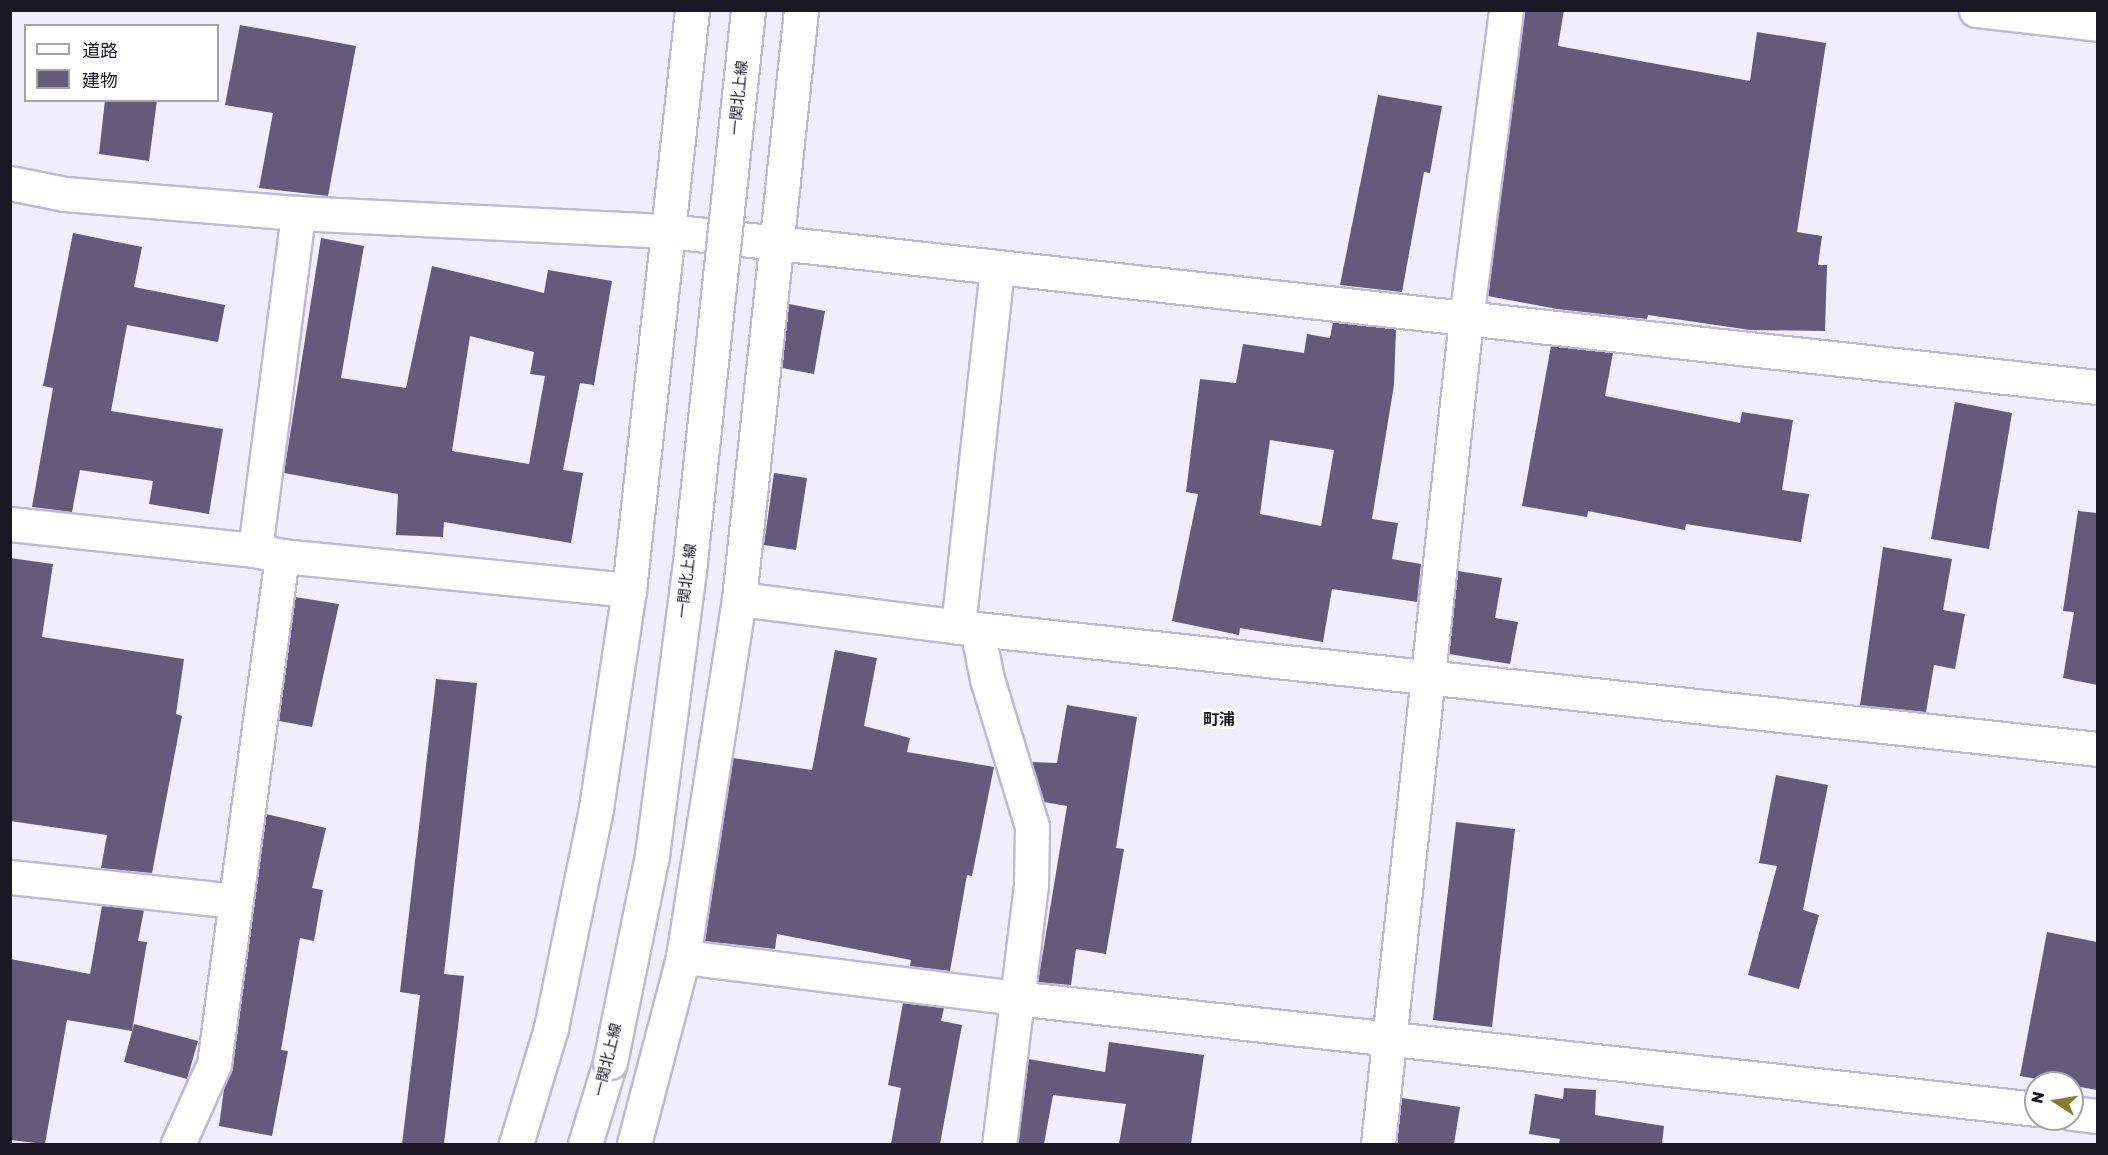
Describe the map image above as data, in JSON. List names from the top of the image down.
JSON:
{
  "streets": {
    "street": ["一関北上線"]
  },
  "districts": ["町浦"],
  "legend": ["道路", "建物"],
  "north": "left"
}
